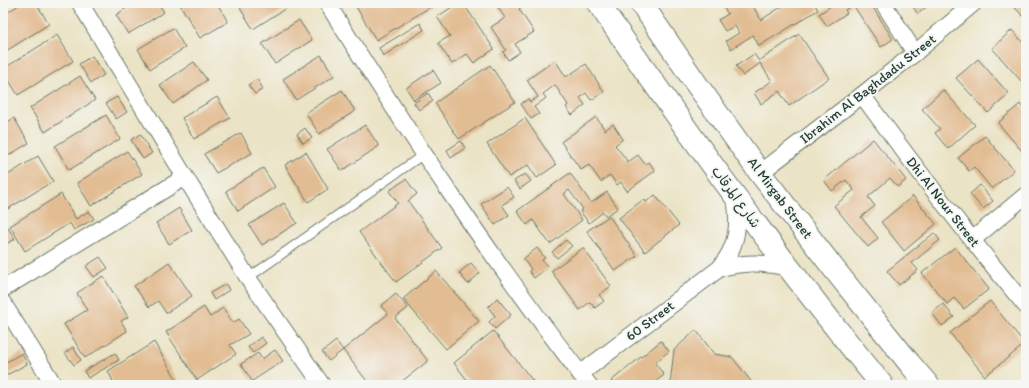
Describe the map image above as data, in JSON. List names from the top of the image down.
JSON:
{
  "streets": {
    "main road": ["شارع المرقاب", "Al Mirgab Street"],
    "street": ["Ibrahim Al Baghdadu Street", "Dhi Al Nour Street", "60 Street"]
  },
  "crossings": [
    ["Ibrahim Al Baghdadu Street", "Al Mirgab Street"],
    ["Ibrahim Al Baghdadu Street", "Dhi Al Nour Street"],
    ["شارع المرقاب", "60 Street"]
  ]
}
